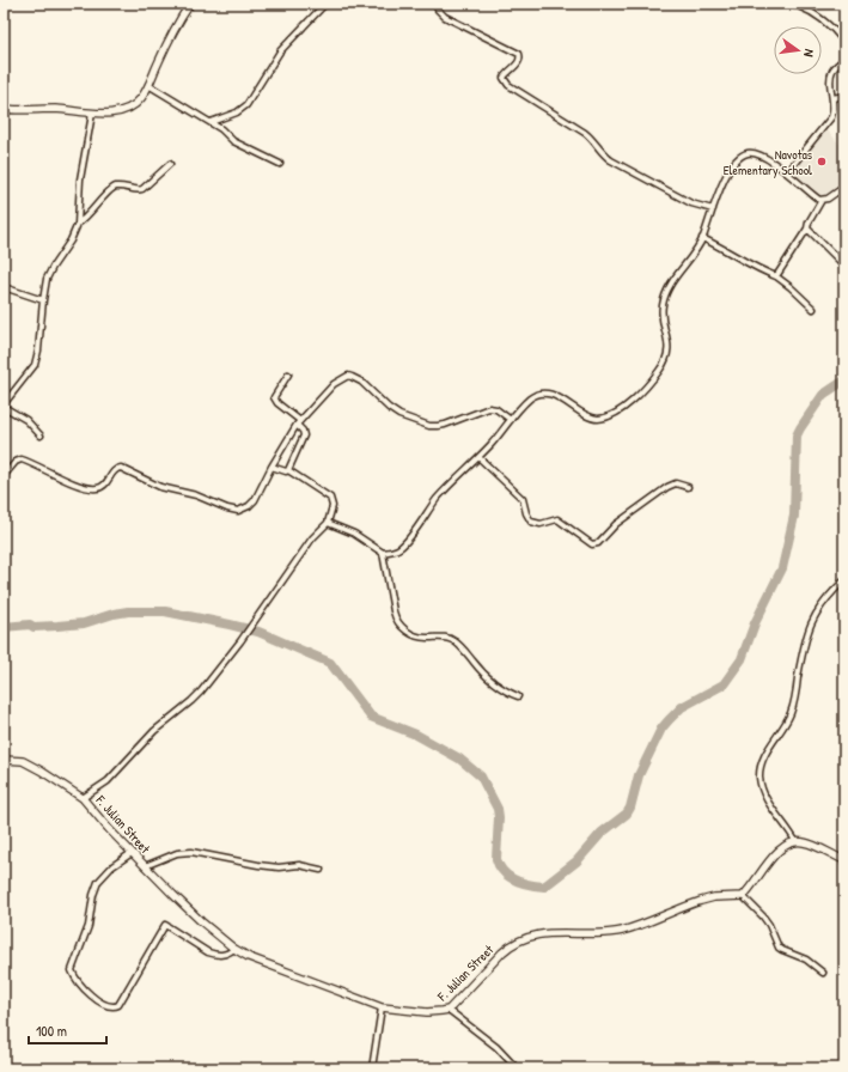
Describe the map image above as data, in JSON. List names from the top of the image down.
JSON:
{
  "streets": {
    "street": ["F. Julian Street"]
  },
  "places": ["Navotas Elementary School"],
  "scale_bar": "100 m",
  "north": "right"
}
